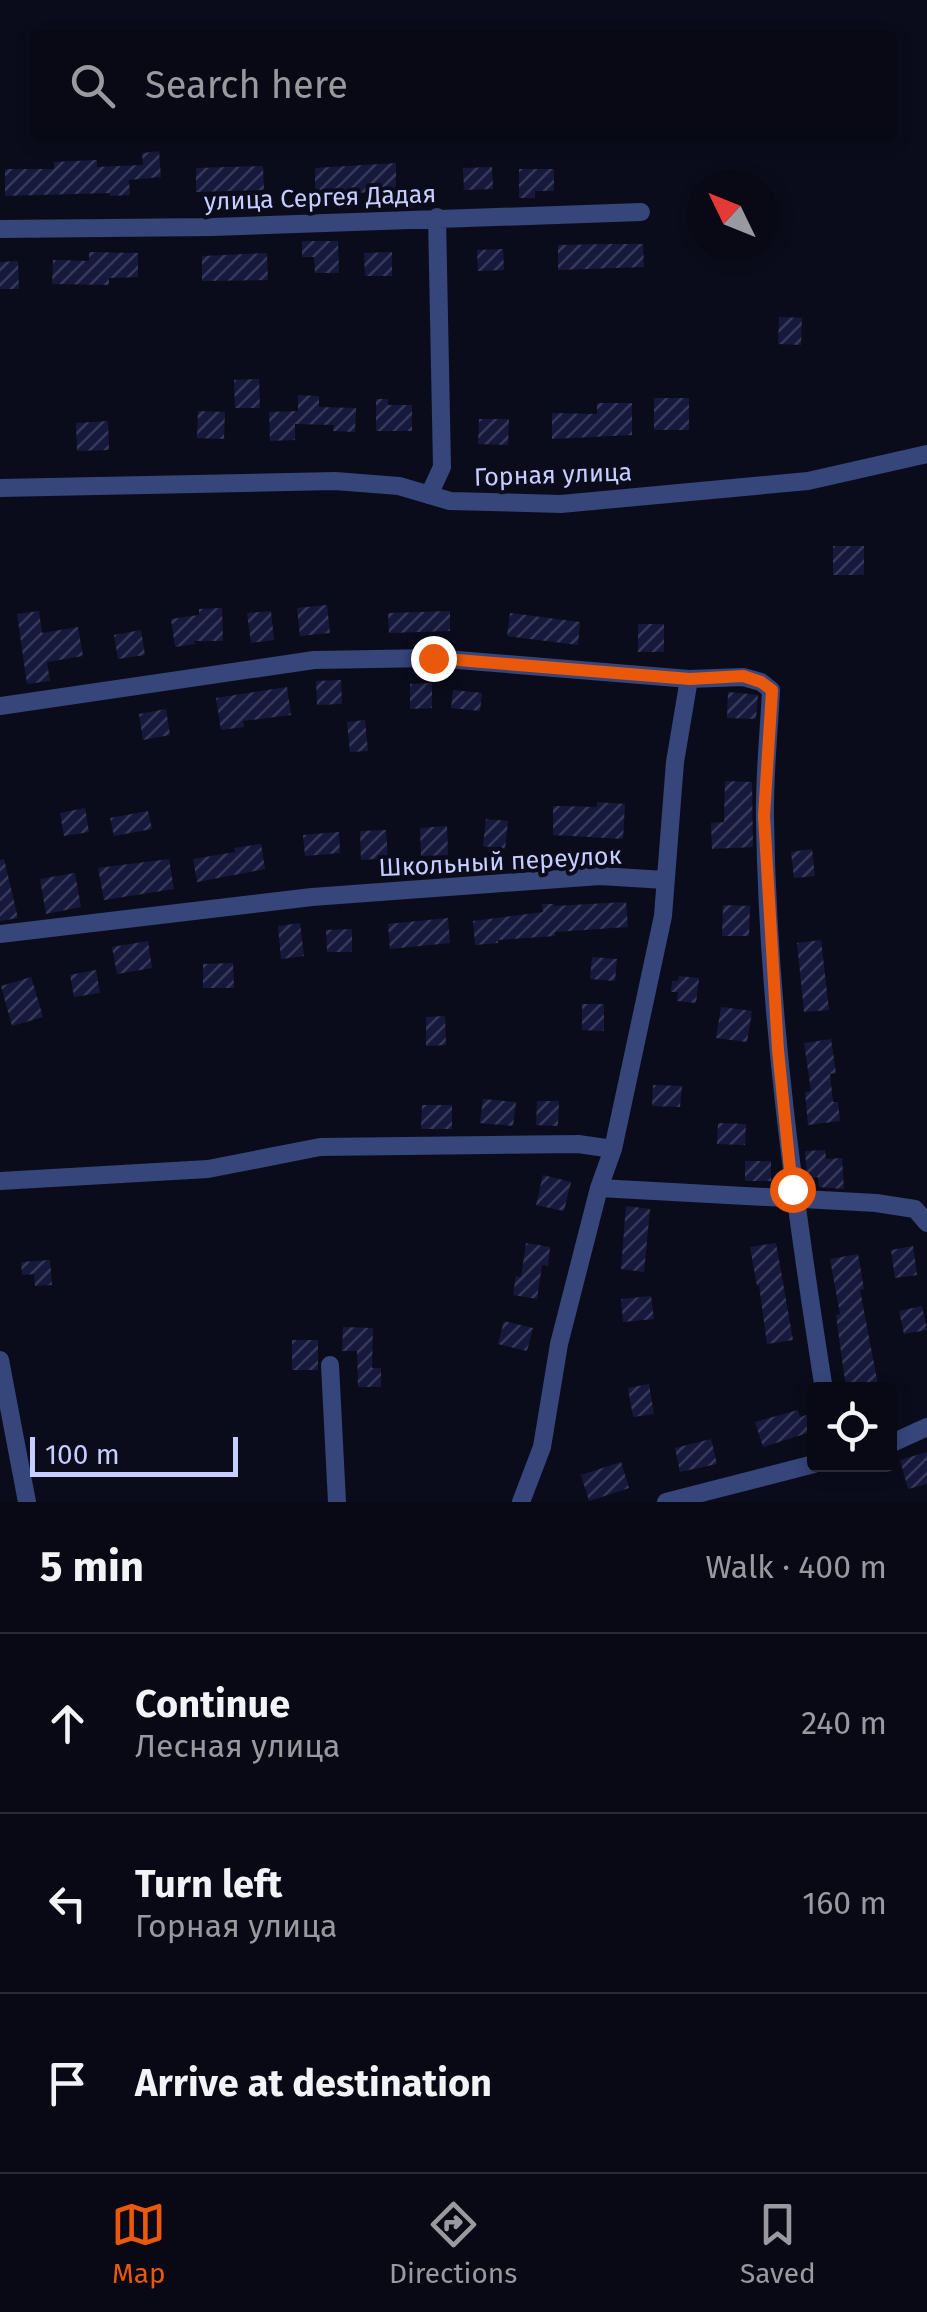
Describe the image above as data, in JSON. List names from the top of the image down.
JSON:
{
  "streets": {
    "street": ["улица Сергея Дадая", "Горная улица", "Школьный переулок"]
  },
  "scale_bar": "100 m",
  "north": "top left",
  "page": {
    "search": "Search here",
    "scale": "100 m",
    "heading": ["5 min", "Walk · 400 m"],
    "list": [
      ["Continue", "Лесная улица", "240 m"],
      ["Turn left", "Горная улица", "160 m"],
      "Arrive at destination"
    ],
    "nav": ["Map", "Directions", "Saved"]
  }
}
